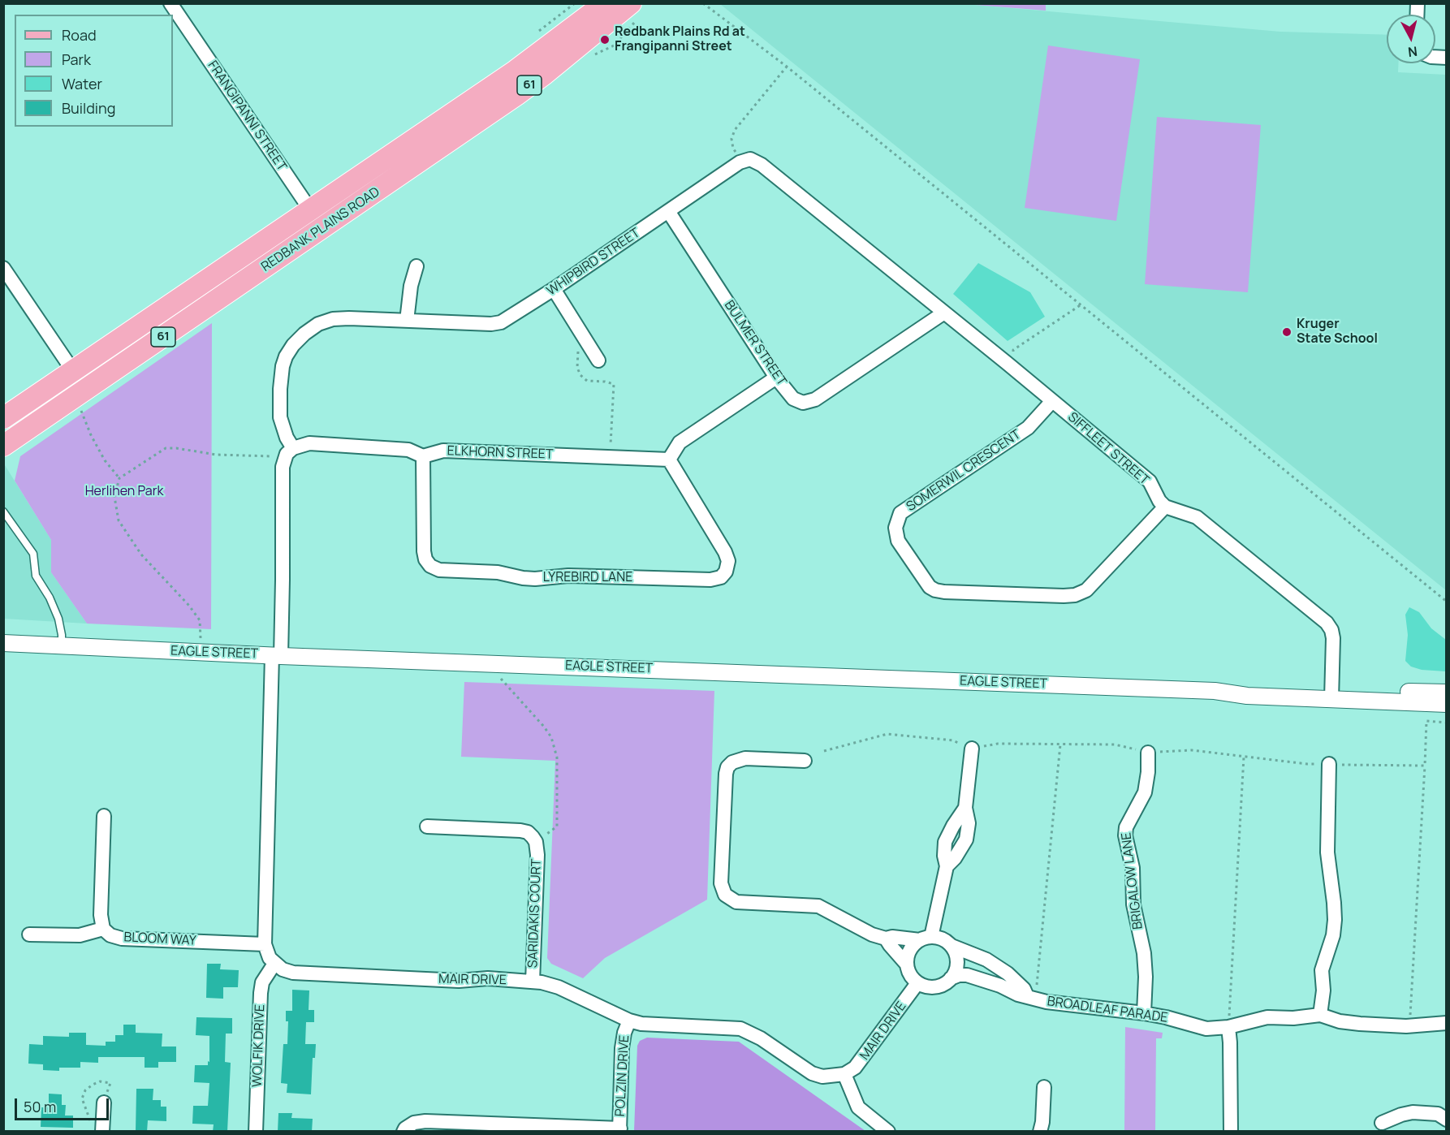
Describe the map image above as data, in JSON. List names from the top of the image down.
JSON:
{
  "streets": {
    "main road": ["61", "REDBANK PLAINS ROAD"],
    "street": [
      "FRANGIPANNI STREET",
      "WHIPBIRD STREET",
      "BULMER STREET",
      "SIFFLEET STREET",
      "ELKHORN STREET",
      "SOMERWIL CRESCENT",
      "LYREBIRD LANE",
      "EAGLE STREET",
      "BRIGALOW LANE",
      "SARIDAKIS COURT",
      "BLOOM WAY",
      "MAIR DRIVE",
      "BROADLEAF PARADE",
      "WOLFIK DRIVE",
      "POLZIN DRIVE"
    ]
  },
  "crossings": [
    ["FRANGIPANNI STREET", "REDBANK PLAINS ROAD"],
    ["WHIPBIRD STREET", "BULMER STREET"],
    ["WHIPBIRD STREET", "SIFFLEET STREET"],
    ["BULMER STREET", "SIFFLEET STREET"],
    ["SIFFLEET STREET", "SOMERWIL CRESCENT"],
    ["ELKHORN STREET", "LYREBIRD LANE"],
    ["BRIGALOW LANE", "BROADLEAF PARADE"],
    ["SARIDAKIS COURT", "MAIR DRIVE"],
    ["MAIR DRIVE", "BROADLEAF PARADE"],
    ["MAIR DRIVE", "WOLFIK DRIVE"],
    ["MAIR DRIVE", "POLZIN DRIVE"]
  ],
  "parks": ["Herlihen Park"],
  "places": ["Redbank Plains Rd at Frangipanni Street", "Kruger State School"],
  "legend": [
    "Road",
    "Park",
    "Water",
    "Building"
  ],
  "scale_bar": "50 m",
  "north": "bottom"
}
